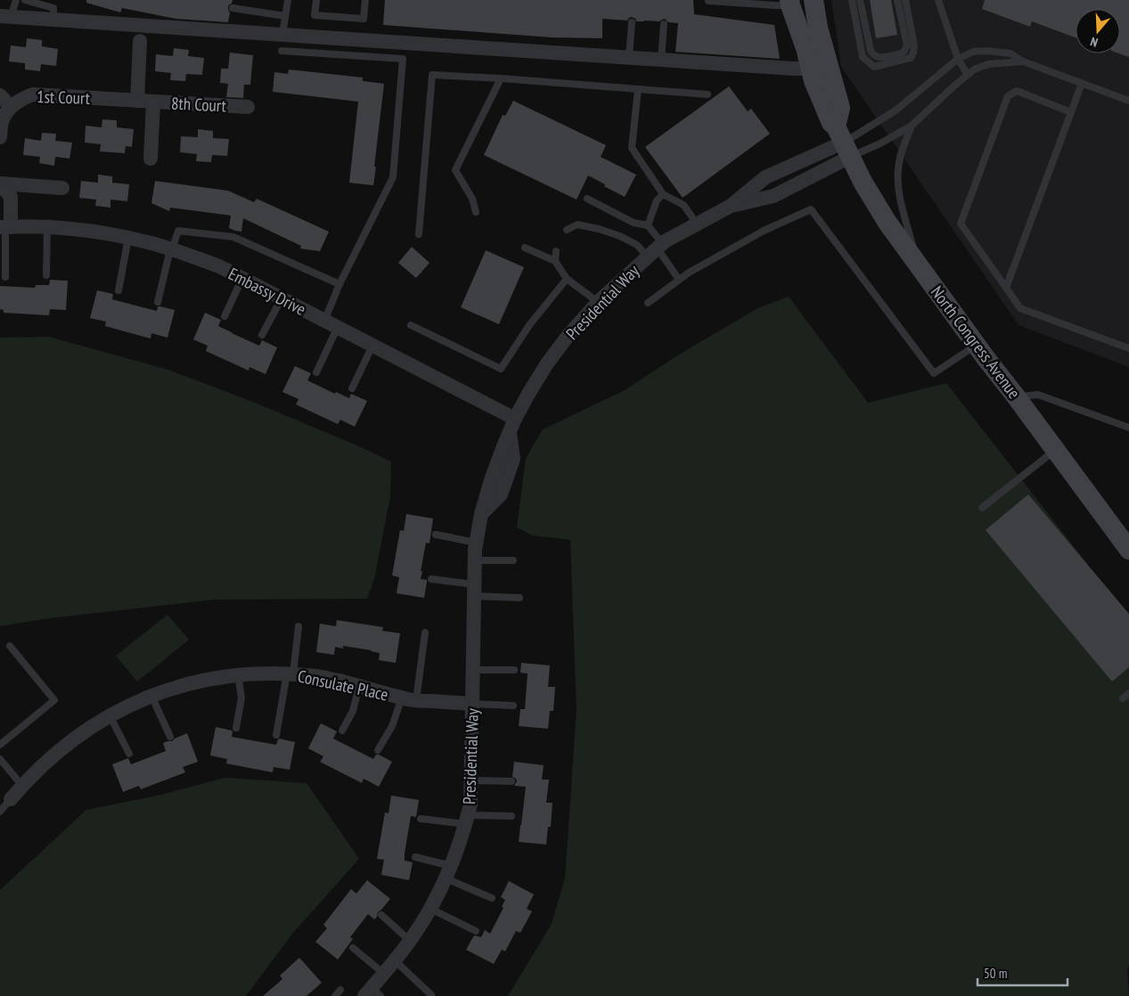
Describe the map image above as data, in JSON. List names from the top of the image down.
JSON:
{
  "streets": {
    "street": [
      "1st Court",
      "8th Court",
      "Embassy Drive",
      "Presidential Way",
      "North Congress Avenue",
      "Consulate Place"
    ]
  },
  "crossings": [
    ["1st Court", "8th Court"],
    ["Embassy Drive", "Presidential Way"],
    ["Presidential Way", "North Congress Avenue"],
    ["Presidential Way", "Consulate Place"]
  ],
  "scale_bar": "50 m",
  "north": "bottom"
}
